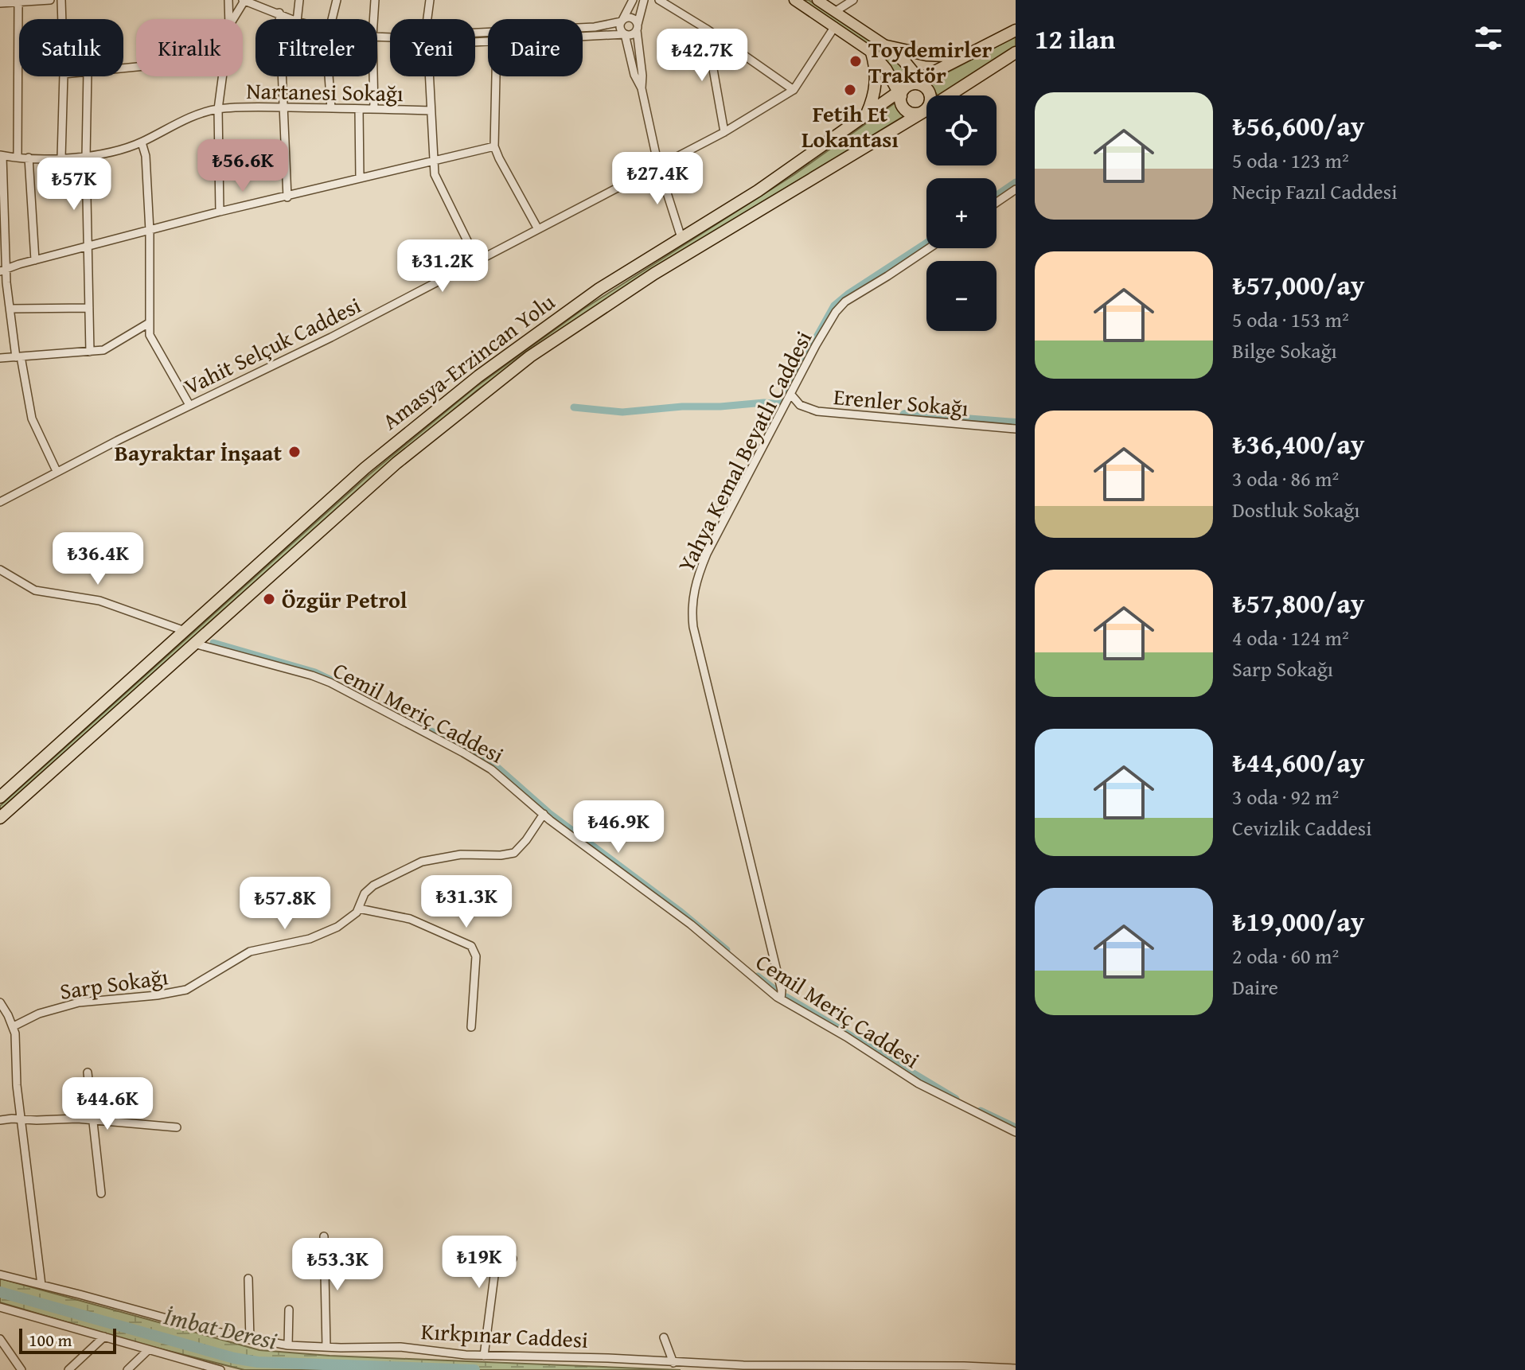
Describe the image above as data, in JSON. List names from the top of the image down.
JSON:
{
  "streets": {
    "highway": ["Amasya-Erzincan Yolu"],
    "street": [
      "Nartanesi Sokağı",
      "Vahit Selçuk Caddesi",
      "Erenler Sokağı",
      "Yahya Kemal Beyatlı Caddesi",
      "Cemil Meriç Caddesi",
      "Sarp Sokağı",
      "Kırkpınar Caddesi"
    ]
  },
  "crossings": [
    ["Amasya-Erzincan Yolu", "Cemil Meriç Caddesi"],
    ["Erenler Sokağı", "Yahya Kemal Beyatlı Caddesi"],
    ["Yahya Kemal Beyatlı Caddesi", "Cemil Meriç Caddesi"],
    ["Cemil Meriç Caddesi", "Sarp Sokağı"]
  ],
  "water": ["İmbat Deresi"],
  "places": [
    "Toydemirler Traktör",
    "Fetih Et Lokantası",
    "Bayraktar İnşaat",
    "Özgür Petrol"
  ],
  "scale_bar": "100 m",
  "page": {
    "heading": "12 ilan",
    "chip": [
      "Satılık",
      "Kiralık",
      "Filtreler",
      "Yeni",
      "Daire"
    ],
    "price": [
      "₺42.7K",
      "₺56.6K",
      "₺27.4K",
      "₺57K",
      "₺31.2K",
      "₺36.4K",
      "₺46.9K",
      "₺31.3K",
      "₺57.8K",
      "₺44.6K",
      "₺19K",
      "₺53.3K"
    ],
    "list": [
      {
        "name": "₺56,600/ay",
        "note": "5 oda · 123 m² · Necip Fazıl Caddesi"
      },
      {
        "name": "₺57,000/ay",
        "note": "5 oda · 153 m² · Bilge Sokağı"
      },
      {
        "name": "₺36,400/ay",
        "note": "3 oda · 86 m² · Dostluk Sokağı"
      },
      {
        "name": "₺57,800/ay",
        "note": "4 oda · 124 m² · Sarp Sokağı"
      },
      {
        "name": "₺44,600/ay",
        "note": "3 oda · 92 m² · Cevizlik Caddesi"
      },
      {
        "name": "₺19,000/ay",
        "note": "2 oda · 60 m² · Daire"
      }
    ],
    "map_buttons": ["+", "−"],
    "scale": "100 m"
  }
}
